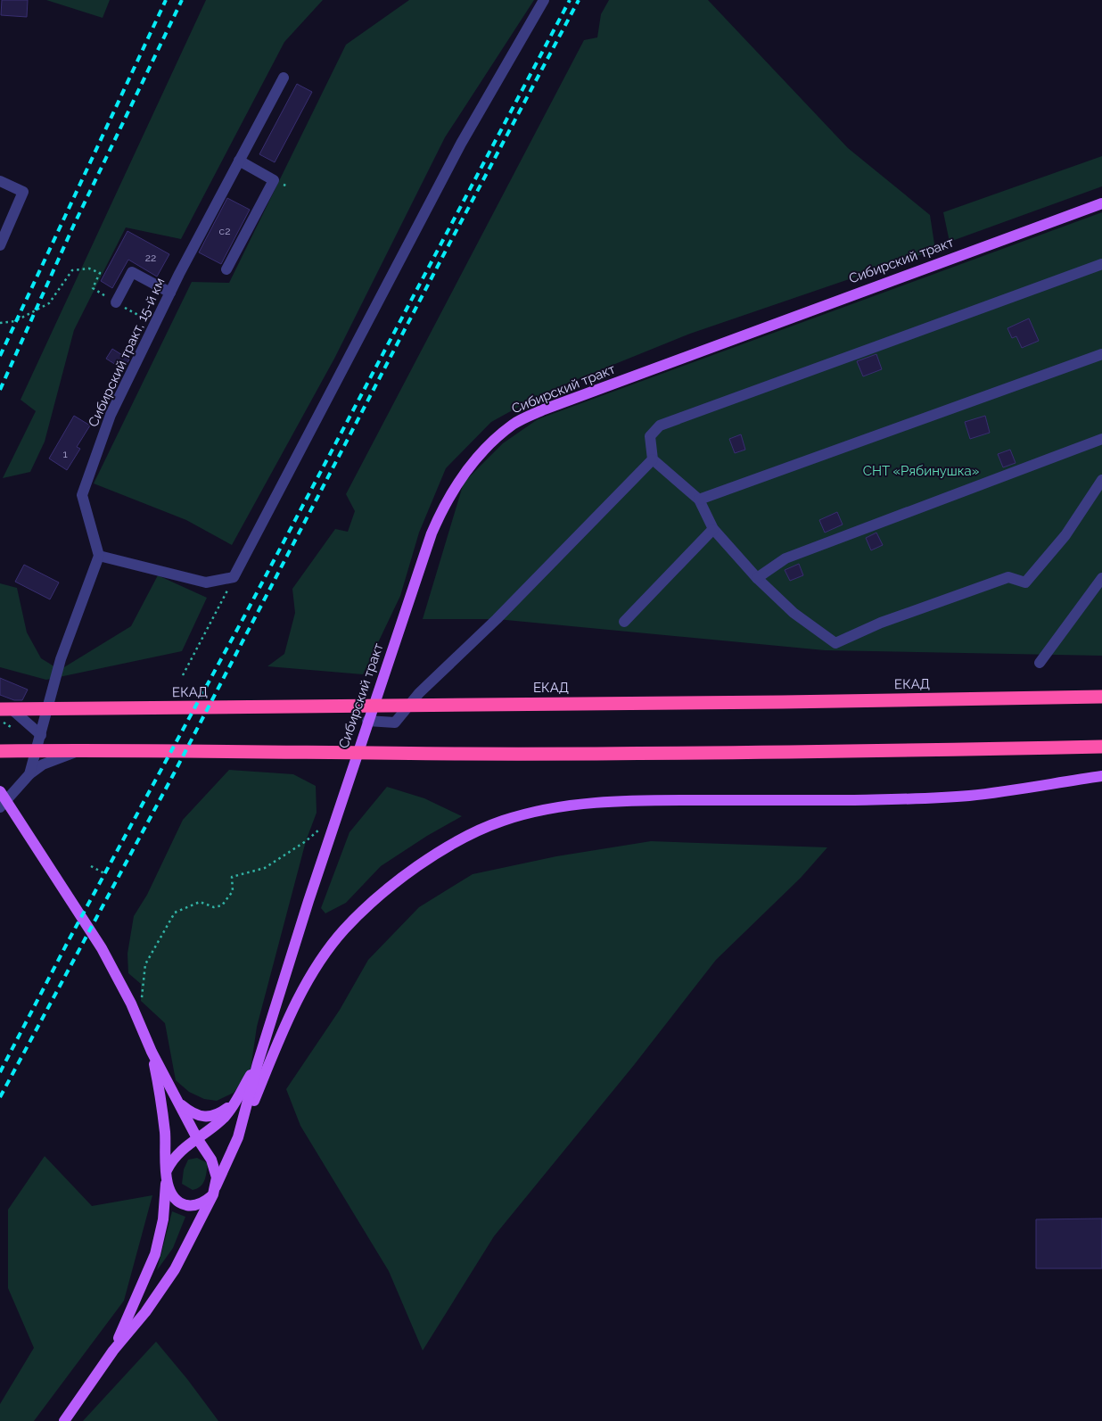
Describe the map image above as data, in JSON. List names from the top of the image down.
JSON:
{
  "streets": {
    "highway": ["ЕКАД"],
    "main road": ["Сибирский тракт"],
    "street": ["Сибирский тракт, 15-й км"]
  },
  "parks": ["СНТ «Рябинушка»"],
  "house_numbers": ["с2", "22", "1"]
}
